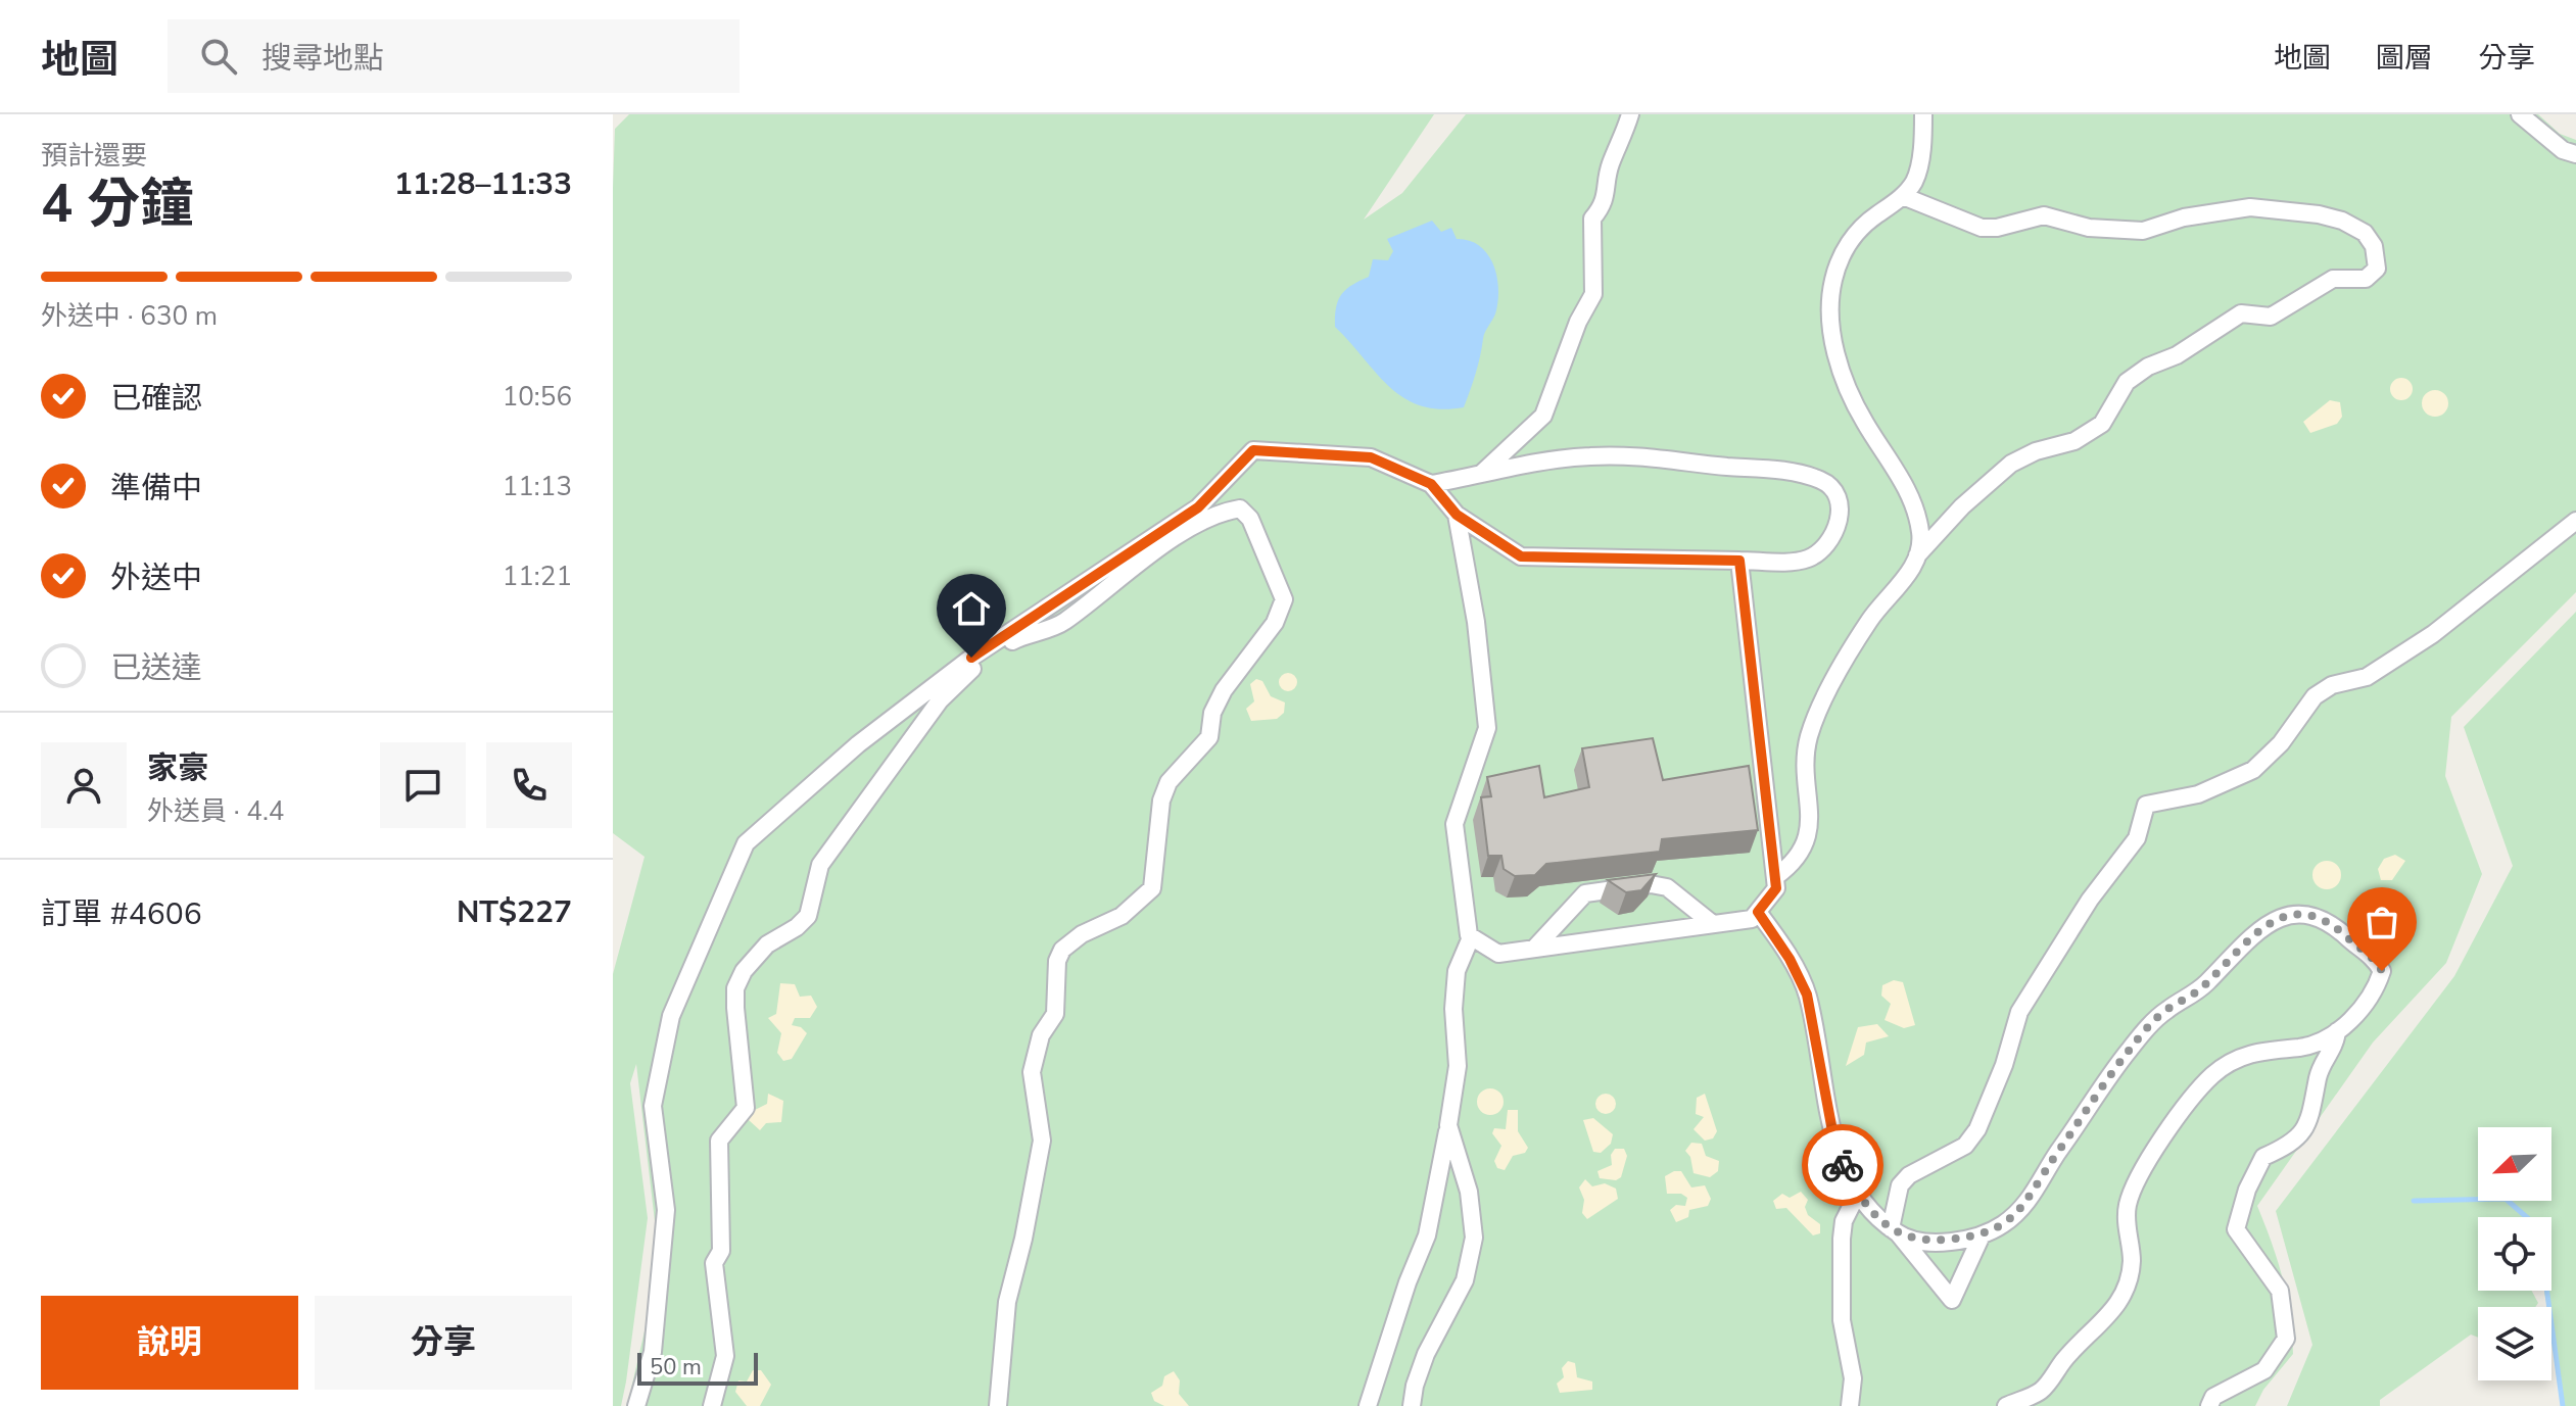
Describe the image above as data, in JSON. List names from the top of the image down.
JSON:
{
  "scale_bar": "50 m",
  "north": "bottom left",
  "page": {
    "header": "地圖",
    "search": "搜尋地點",
    "nav": ["地圖", "圖層", "分享"],
    "heading": ["4 分鐘", "預計還要", "11:28–11:33"],
    "panel": [
      "家豪",
      "外送員 · 4.4",
      "訂單 #4606",
      "NT$227"
    ],
    "bar": "外送中 · 630 m",
    "list": [
      ["已確認", "10:56"],
      ["準備中", "11:13"],
      ["外送中", "11:21"],
      "已送達"
    ],
    "buttons": ["說明", "分享"],
    "scale": "50 m"
  }
}
